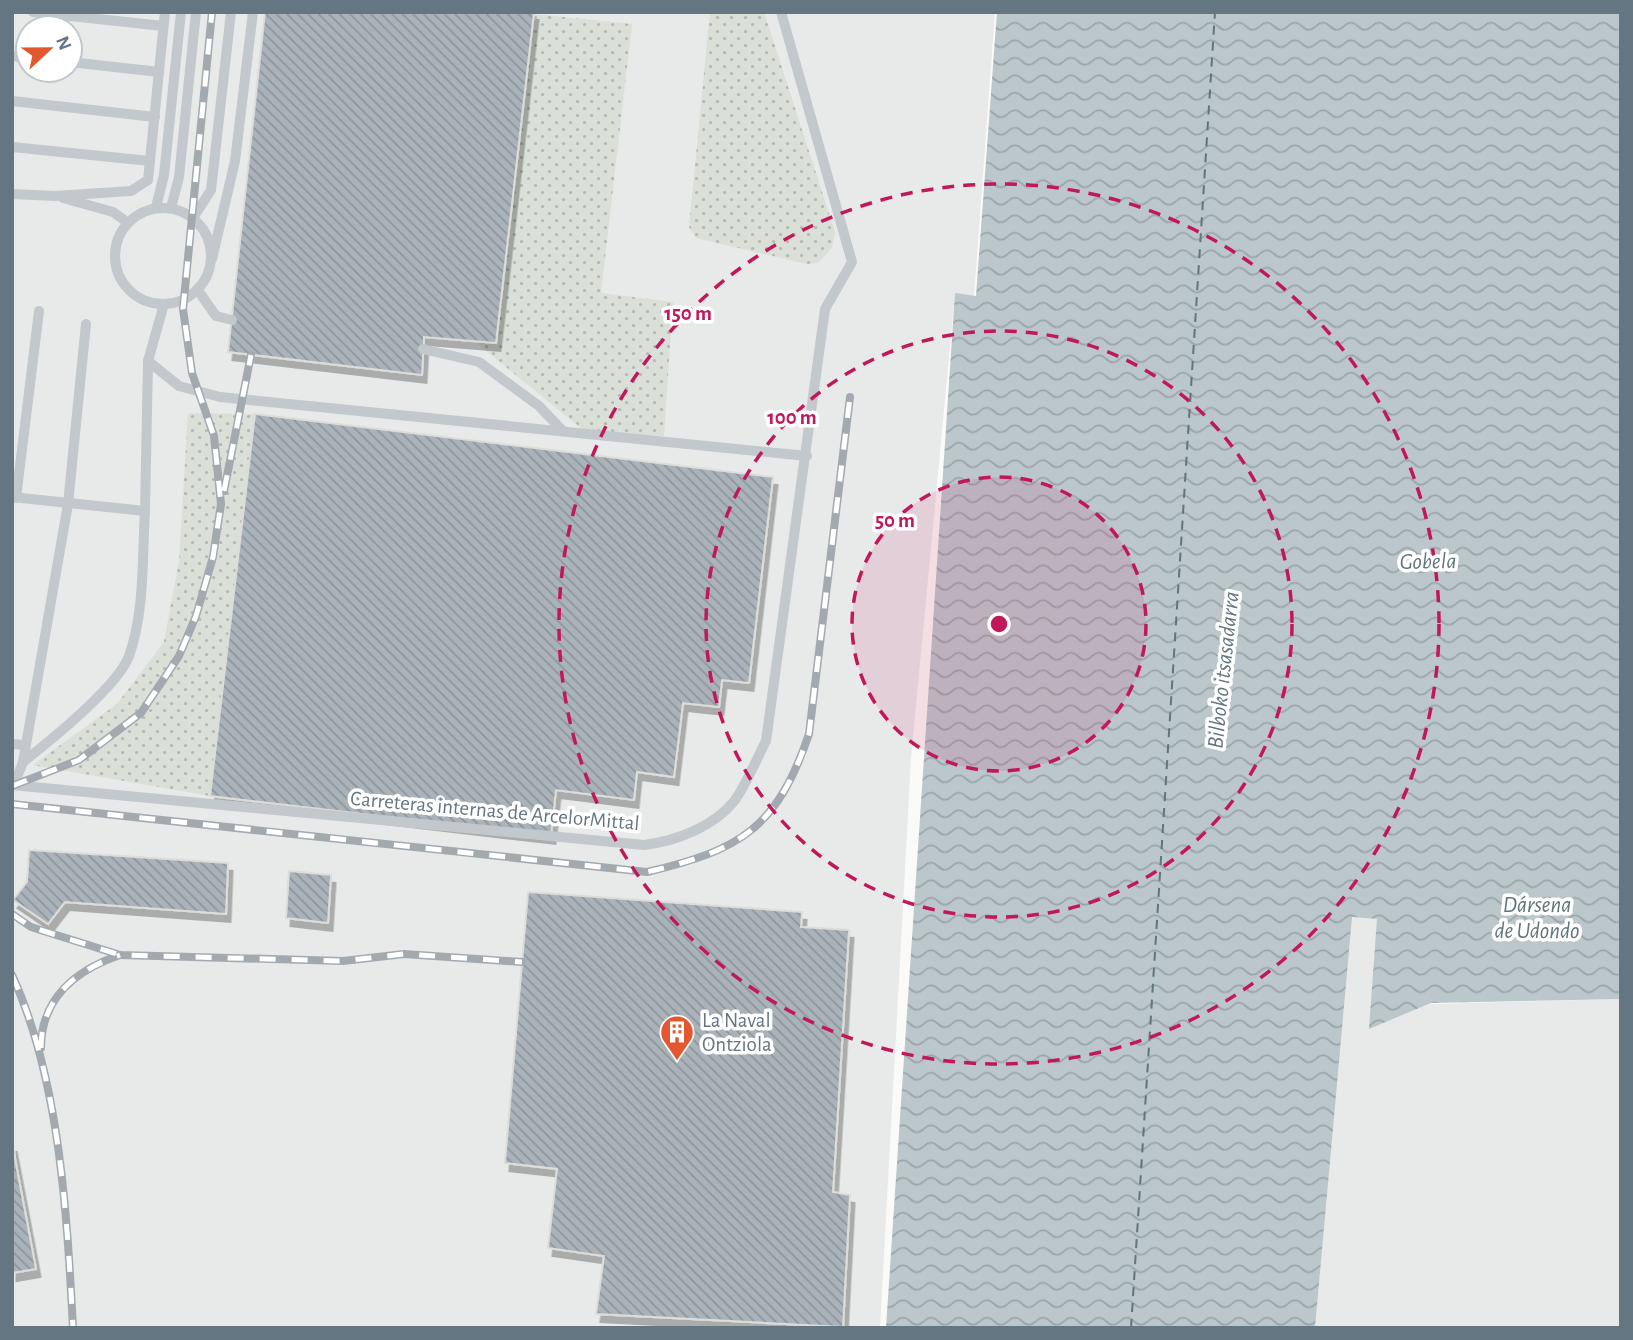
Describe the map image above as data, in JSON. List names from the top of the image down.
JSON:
{
  "streets": {
    "lane": ["Carreteras internas de ArcelorMittal"]
  },
  "water": ["Gobela", "Bilboko itsasadarra", "Dársena de Udondo"],
  "places": {
    "building": ["La Naval Ontziola"]
  },
  "north": "right",
  "rings": ["150 m", "100 m", "50 m"]
}
